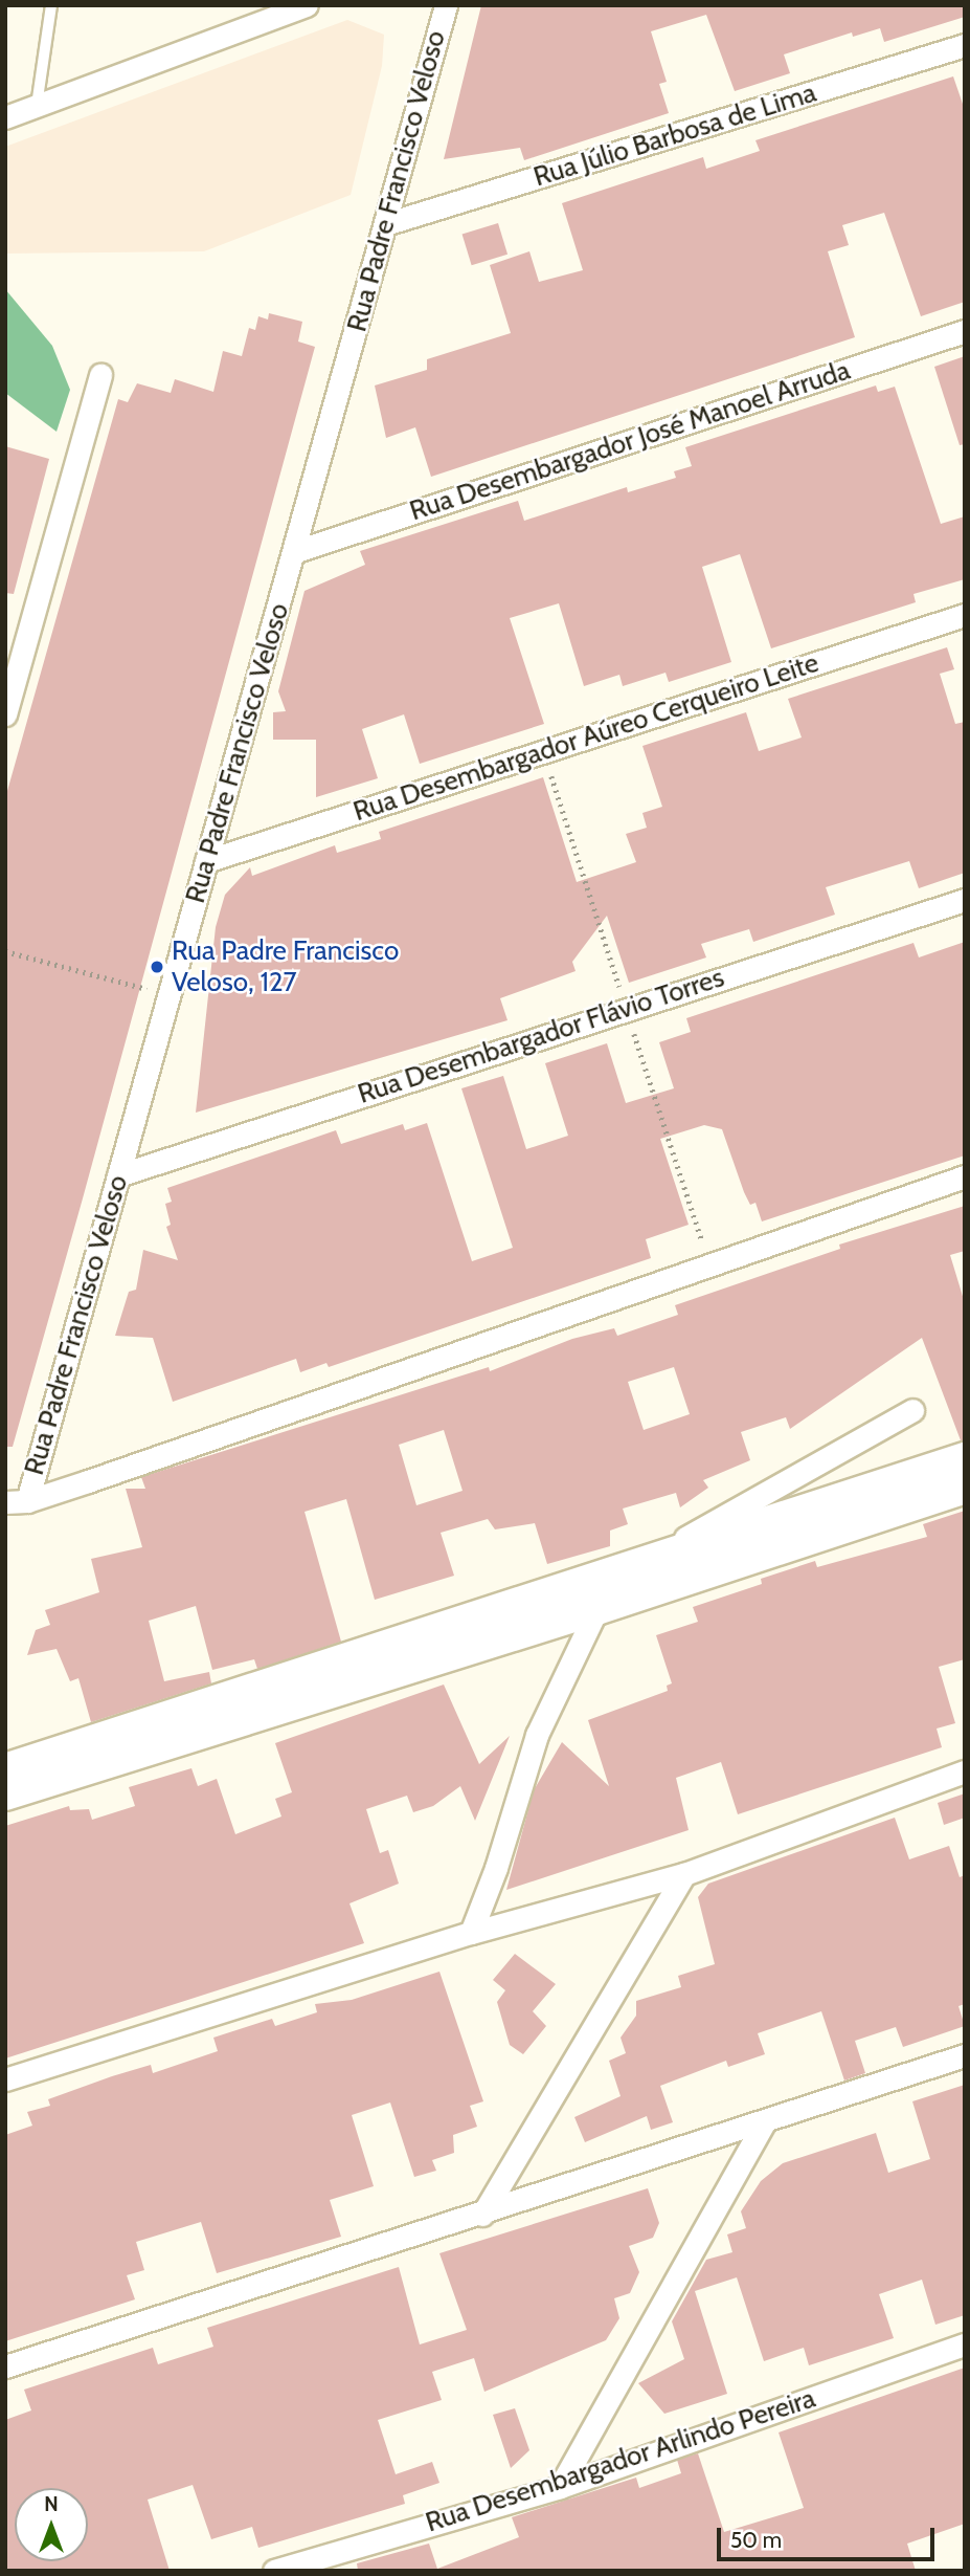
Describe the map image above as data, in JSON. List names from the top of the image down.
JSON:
{
  "streets": {
    "street": [
      "Rua Júlio Barbosa de Lima",
      "Rua Padre Francisco Veloso",
      "Rua Desembargador José Manoel Arruda",
      "Rua Desembargador Aúreo Cerqueiro Leite",
      "Rua Desembargador Flávio Torres",
      "Rua Desembargador Arlindo Pereira"
    ]
  },
  "crossings": [
    ["Rua Júlio Barbosa de Lima", "Rua Padre Francisco Veloso"],
    ["Rua Padre Francisco Veloso", "Rua Desembargador José Manoel Arruda"],
    ["Rua Padre Francisco Veloso", "Rua Desembargador Aúreo Cerqueiro Leite"],
    ["Rua Padre Francisco Veloso", "Rua Desembargador Flávio Torres"]
  ],
  "places": ["Rua Padre Francisco Veloso, 127"],
  "scale_bar": "50 m",
  "north": "top"
}
